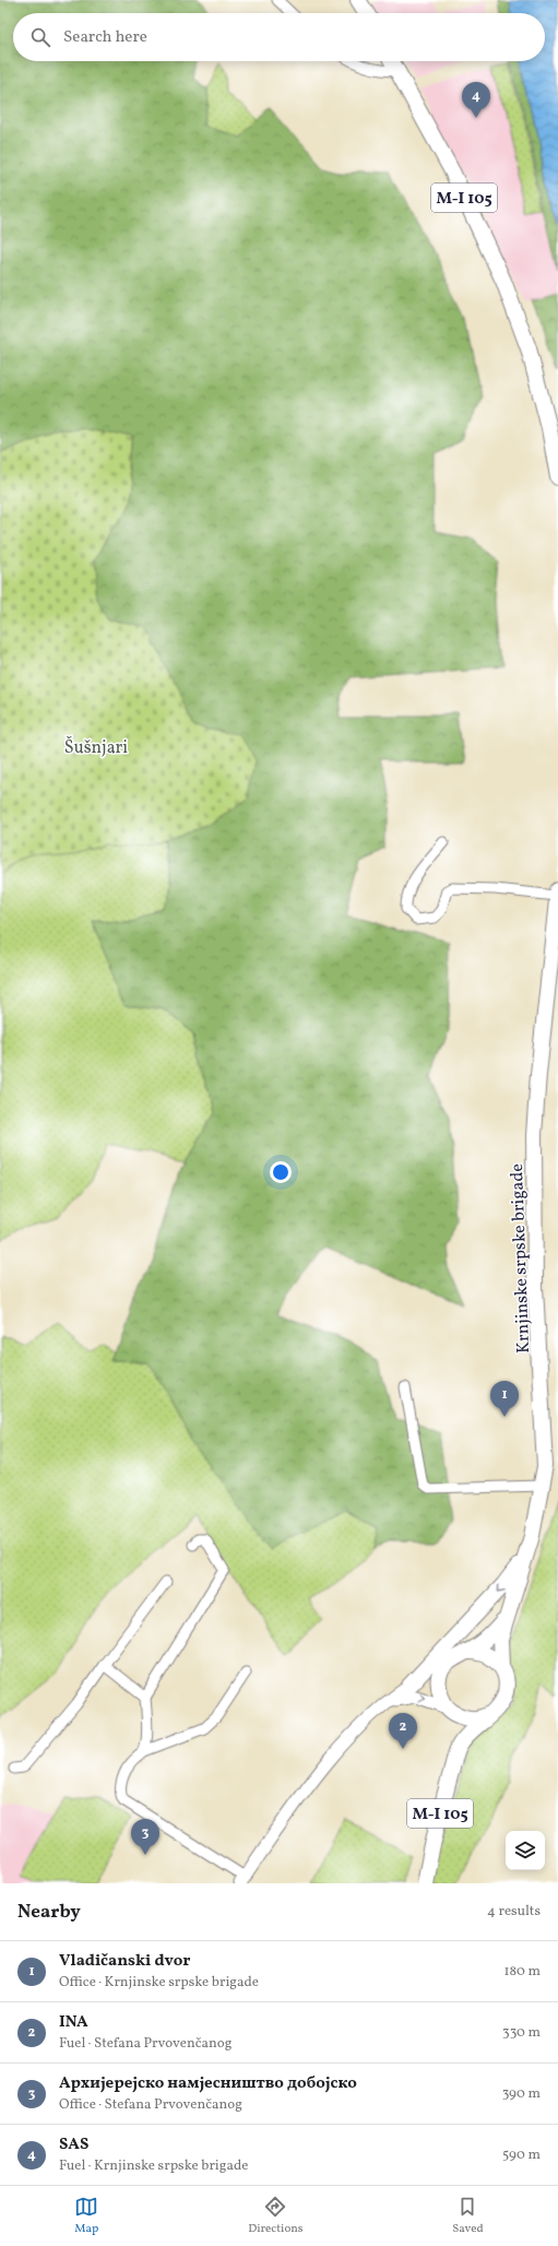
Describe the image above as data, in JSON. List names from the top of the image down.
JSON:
{
  "streets": {
    "main road": ["M-I 105", "Krnjinske srpske brigade"]
  },
  "crossings": [
    ["M-I 105", "Krnjinske srpske brigade"]
  ],
  "parks": ["Šušnjari"],
  "page": {
    "search": "Search here",
    "pins": [
      "4",
      "1",
      "2",
      "3"
    ],
    "heading": ["Nearby", "4 results"],
    "list": [
      {
        "mark": "1",
        "name": "Vladičanski dvor",
        "note": "Office · Krnjinske srpske brigade",
        "value": "180 m"
      },
      {
        "mark": "2",
        "name": "INA",
        "note": "Fuel · Stefana Prvovenčanog",
        "value": "330 m"
      },
      {
        "mark": "3",
        "name": "Архијерејско намјесништво добојско",
        "note": "Office · Stefana Prvovenčanog",
        "value": "390 m"
      },
      {
        "mark": "4",
        "name": "SAS",
        "note": "Fuel · Krnjinske srpske brigade",
        "value": "590 m"
      }
    ],
    "nav": ["Map", "Directions", "Saved"]
  }
}
